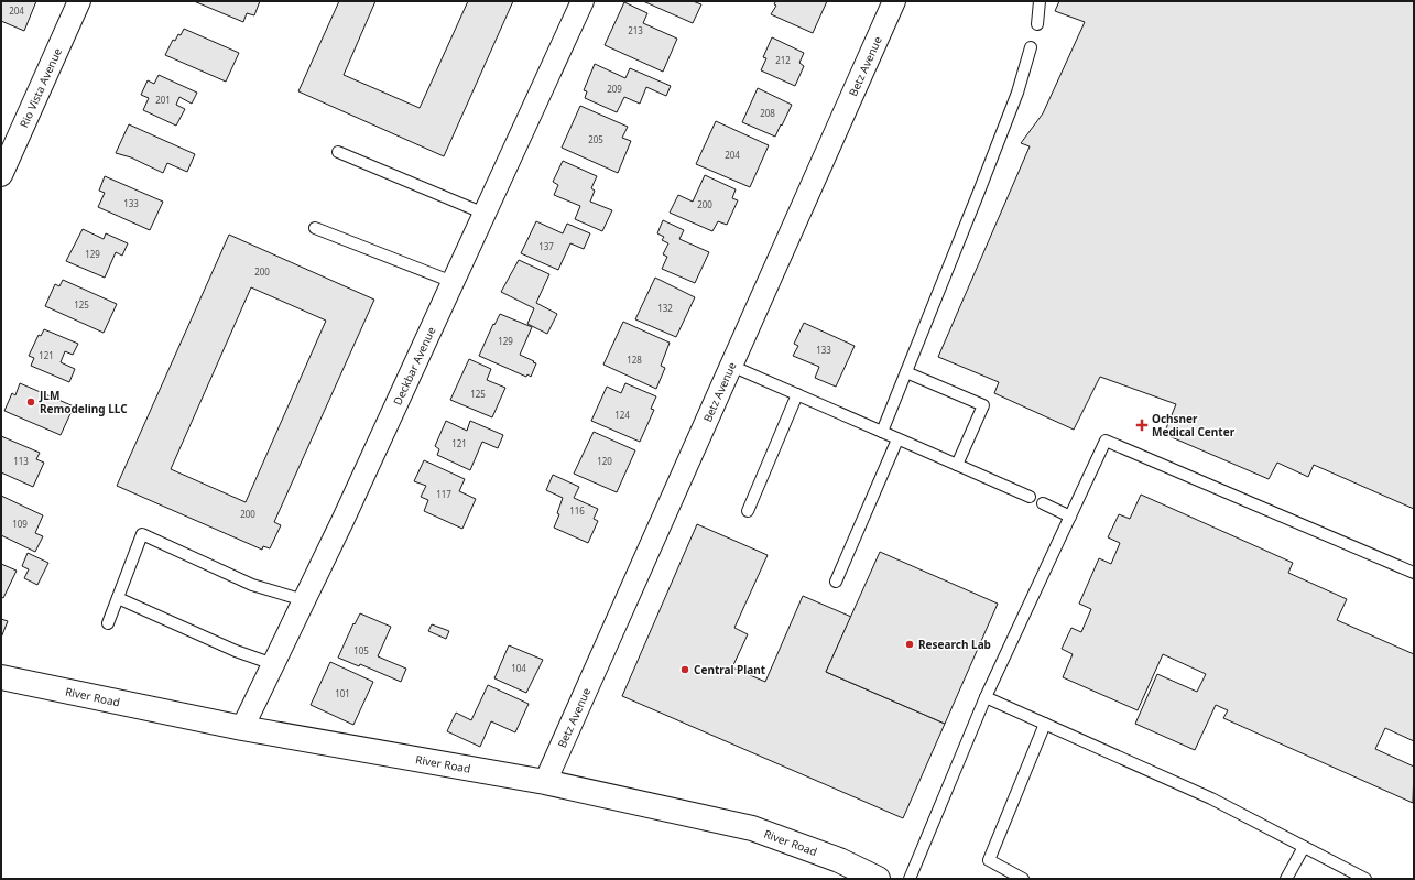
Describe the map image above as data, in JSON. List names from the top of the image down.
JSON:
{
  "streets": {
    "main road": ["River Road"],
    "street": ["Betz Avenue", "Rio Vista Avenue", "Deckbar Avenue"]
  },
  "crossings": [
    ["Betz Avenue", "River Road"],
    ["Deckbar Avenue", "River Road"]
  ],
  "places": {
    "other": ["JLM Remodeling LLC", "Research Lab", "Central Plant"],
    "health": ["Ochsner Medical Center"]
  },
  "house_numbers": [
    "204",
    "213",
    "212",
    "209",
    "201",
    "208",
    "205",
    "204",
    "133",
    "200",
    "137",
    "129",
    "200",
    "125",
    "132",
    "129",
    "133",
    "121",
    "128",
    "125",
    "124",
    "121",
    "113",
    "120",
    "117",
    "116",
    "200",
    "109",
    "105",
    "104",
    "101"
  ]
}
